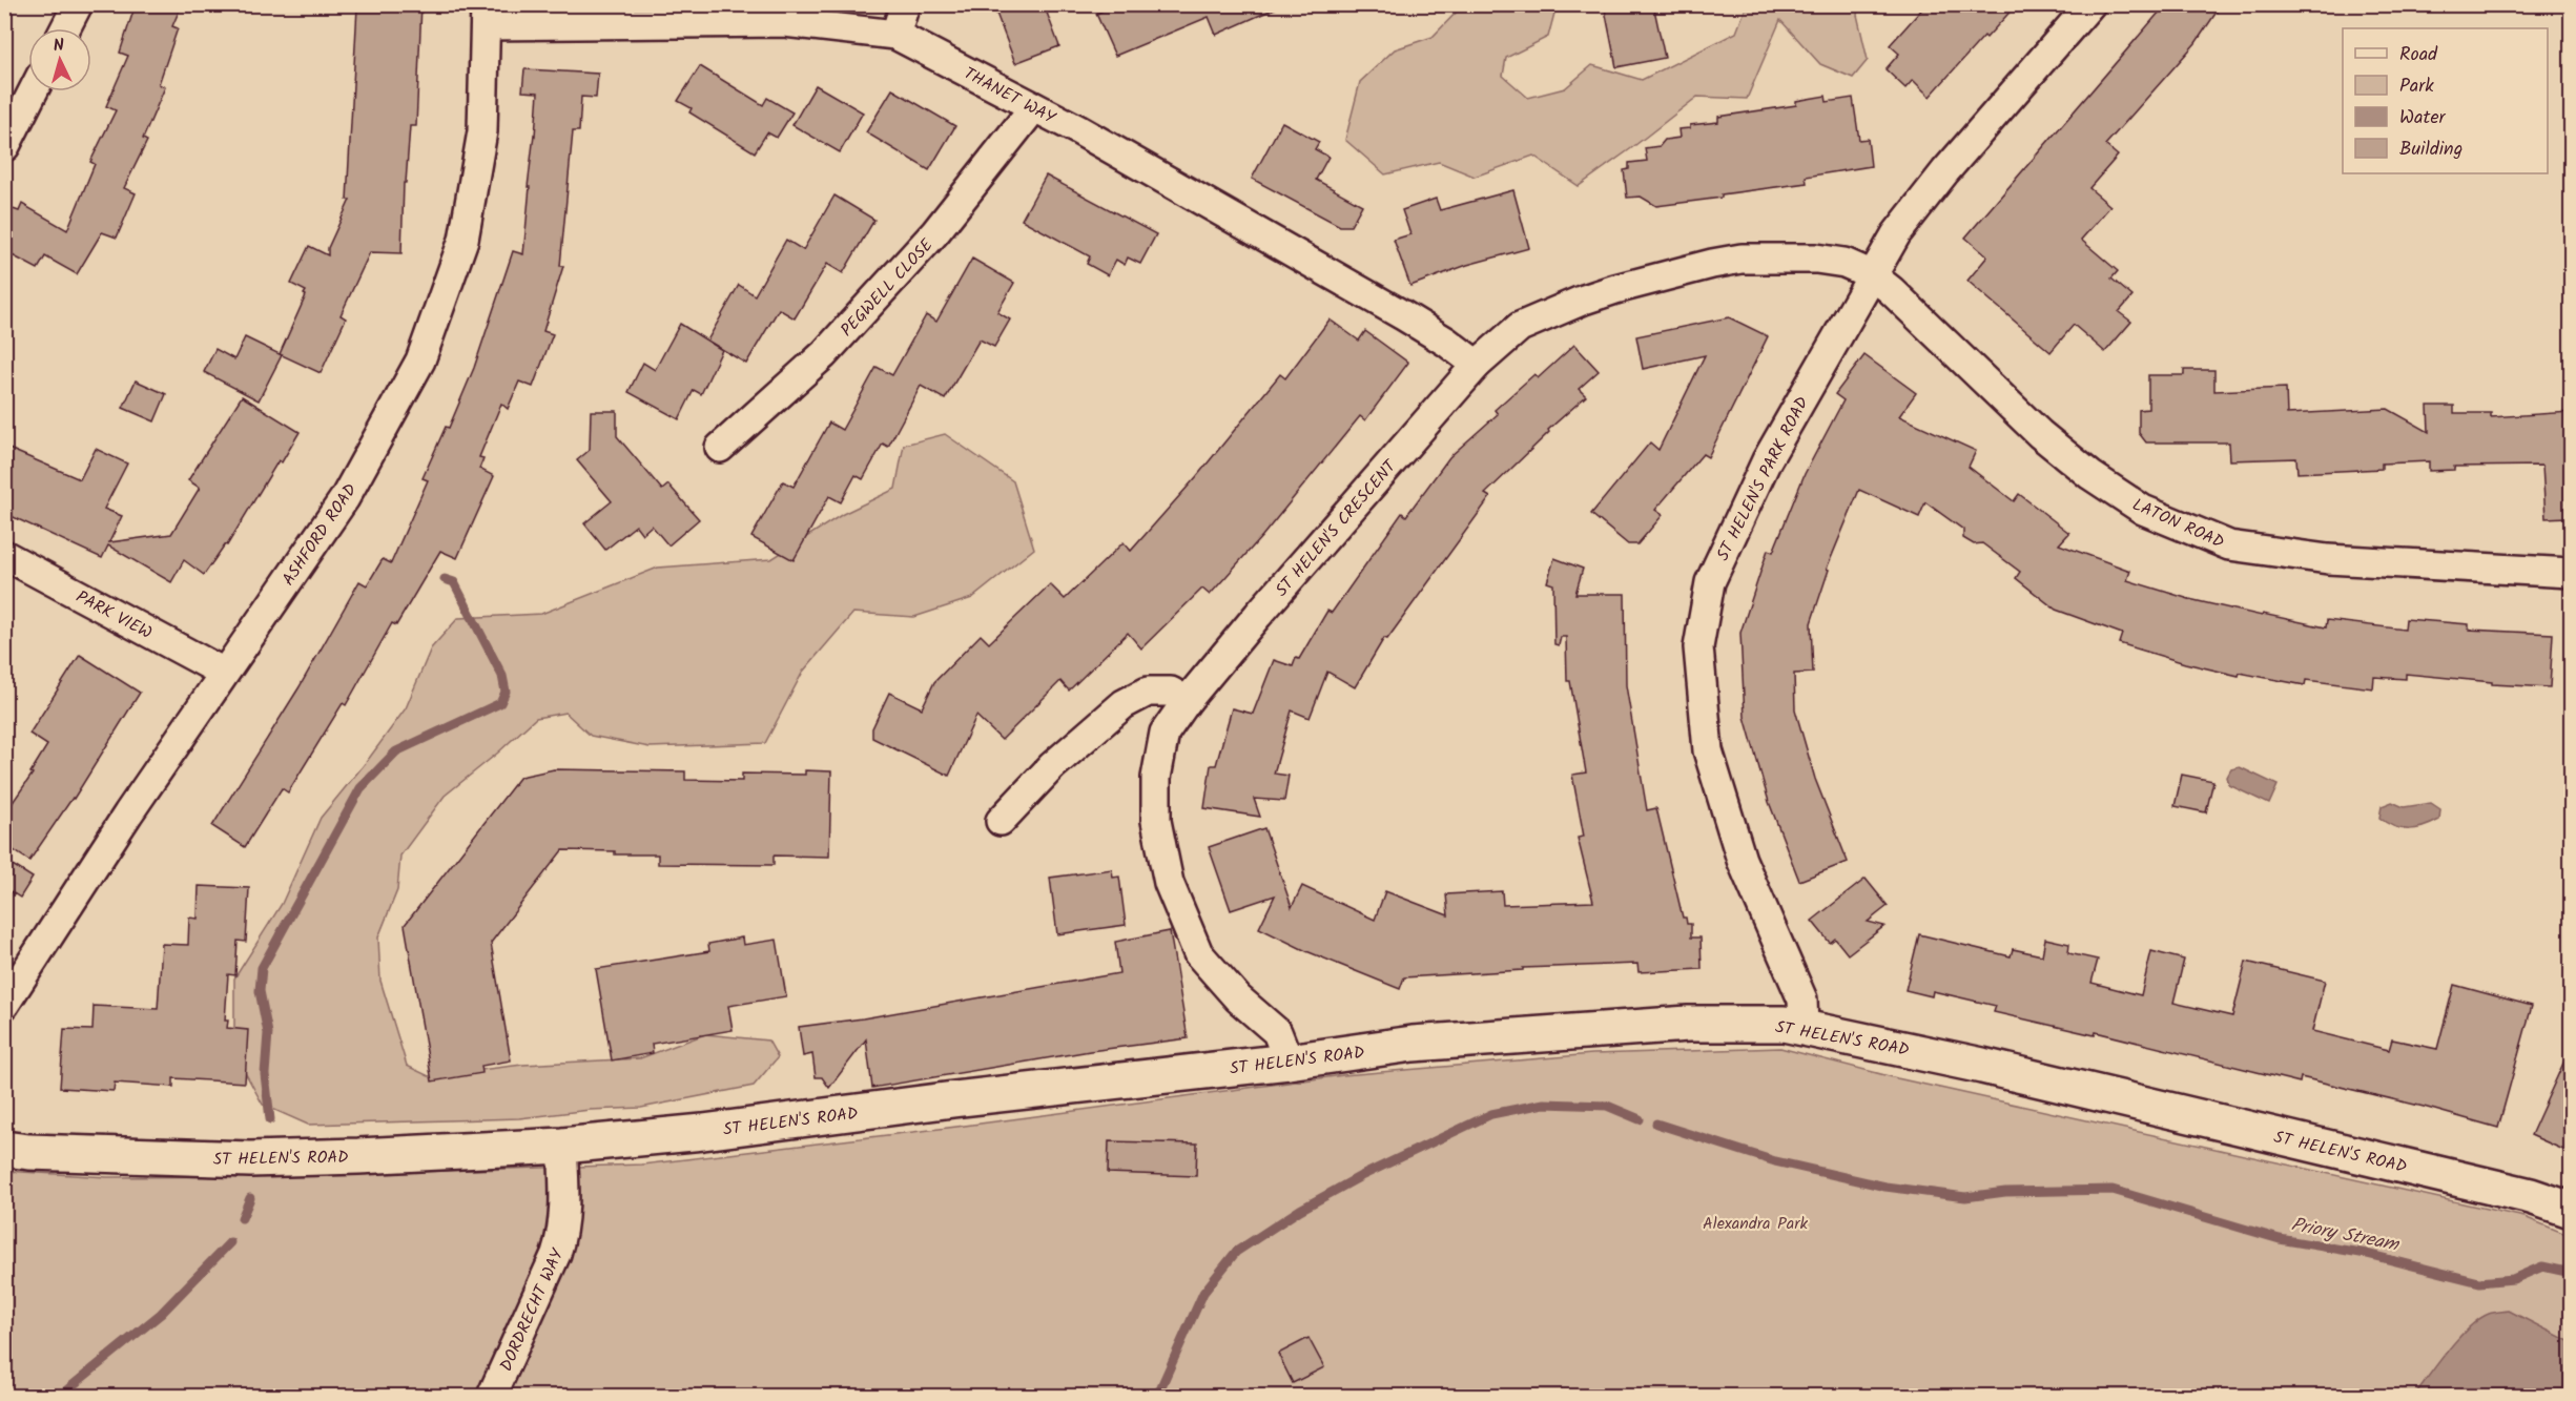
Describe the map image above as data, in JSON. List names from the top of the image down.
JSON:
{
  "streets": {
    "main road": ["ST HELEN'S ROAD"],
    "street": [
      "THANET WAY",
      "PEGWELL CLOSE",
      "ST HELEN'S PARK ROAD",
      "LATON ROAD",
      "ST HELEN'S CRESCENT",
      "ASHFORD ROAD",
      "PARK VIEW",
      "DORDRECHT WAY"
    ]
  },
  "crossings": [
    ["THANET WAY", "PEGWELL CLOSE"],
    ["THANET WAY", "ST HELEN'S CRESCENT"],
    ["THANET WAY", "ASHFORD ROAD"],
    ["ST HELEN'S PARK ROAD", "LATON ROAD"],
    ["ST HELEN'S PARK ROAD", "ST HELEN'S CRESCENT"],
    ["ST HELEN'S PARK ROAD", "ST HELEN'S ROAD"],
    ["LATON ROAD", "ST HELEN'S CRESCENT"],
    ["ST HELEN'S CRESCENT", "ST HELEN'S ROAD"],
    ["ASHFORD ROAD", "PARK VIEW"],
    ["ST HELEN'S ROAD", "DORDRECHT WAY"]
  ],
  "water": ["Priory Stream"],
  "parks": ["Alexandra Park"],
  "legend": [
    "Road",
    "Park",
    "Water",
    "Building"
  ],
  "north": "top"
}
